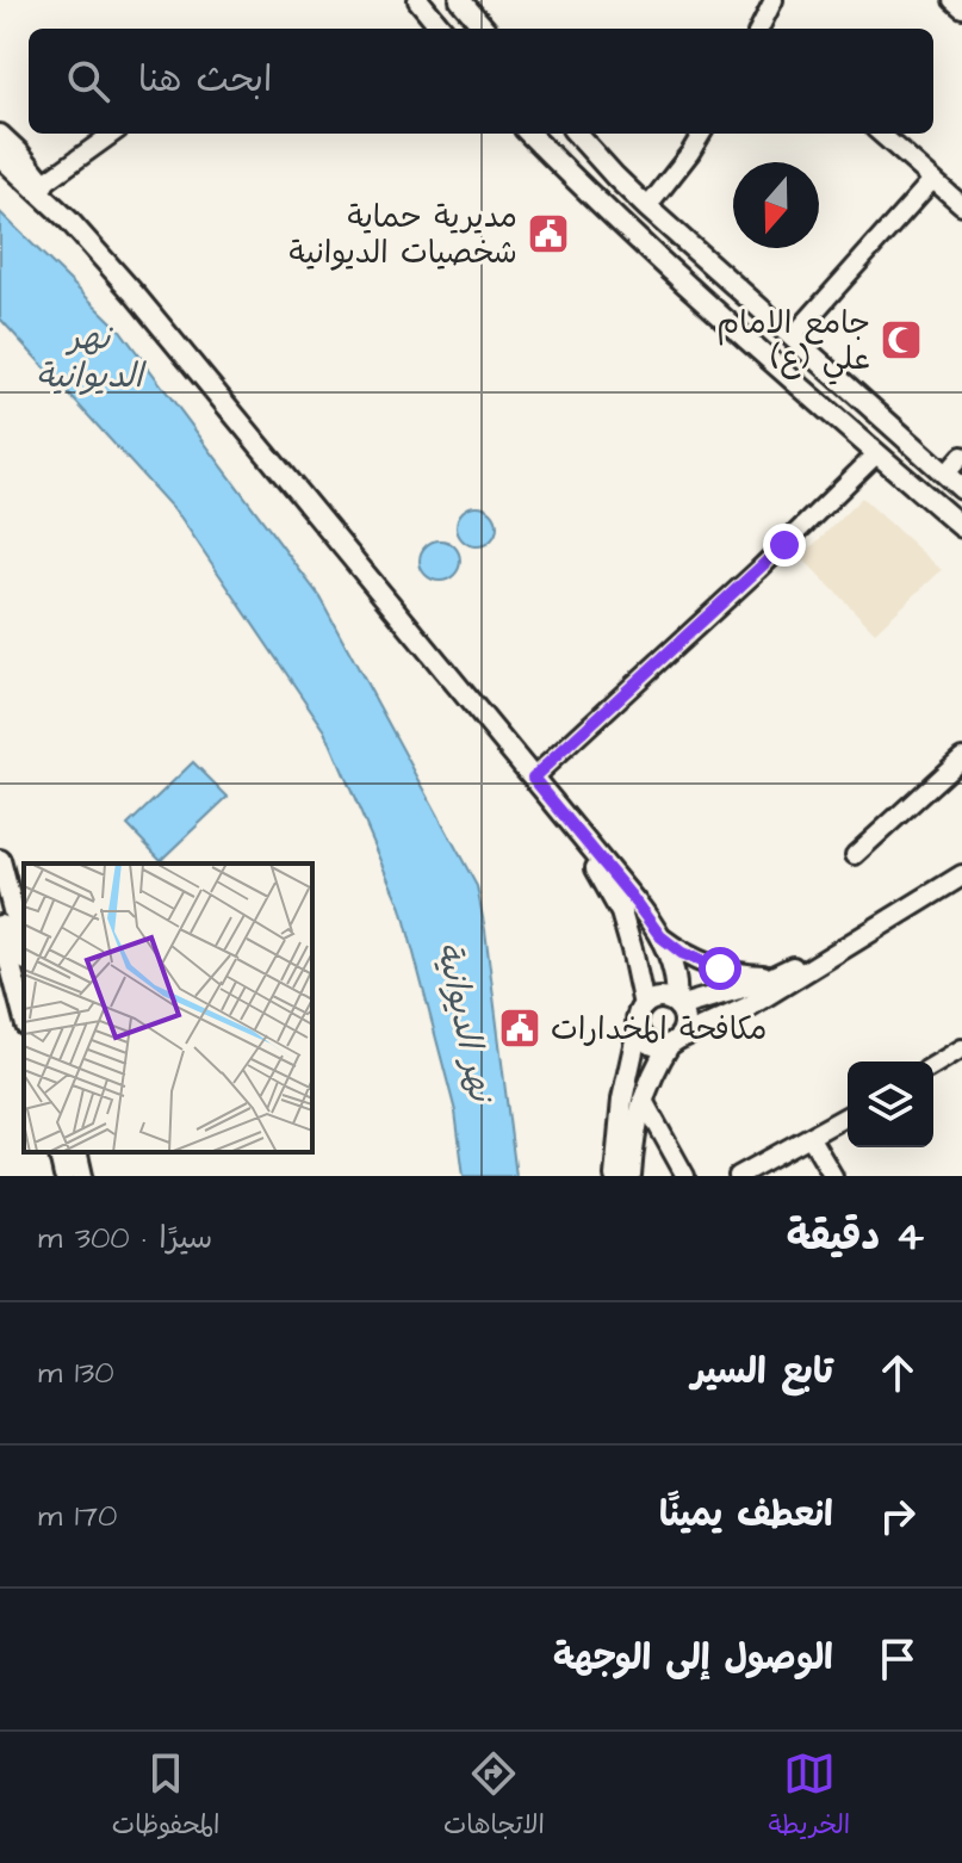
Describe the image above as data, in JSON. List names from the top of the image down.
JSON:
{
  "water": ["نهر الديوانية"],
  "places": {
    "public building": ["مديرية حماية شخصيات الديوانية", "مكافحة المخدارات"],
    "mosque": ["جامع الامام علي (ع)"]
  },
  "north": "bottom",
  "page": {
    "search": "ابحث هنا",
    "heading": ["4 دقيقة", "سيرًا · 300 m"],
    "list": [
      ["تابع السير", "130 m"],
      ["انعطف يمينًا", "170 m"],
      "الوصول إلى الوجهة"
    ],
    "nav": ["الخريطة", "الاتجاهات", "المحفوظات"]
  }
}
